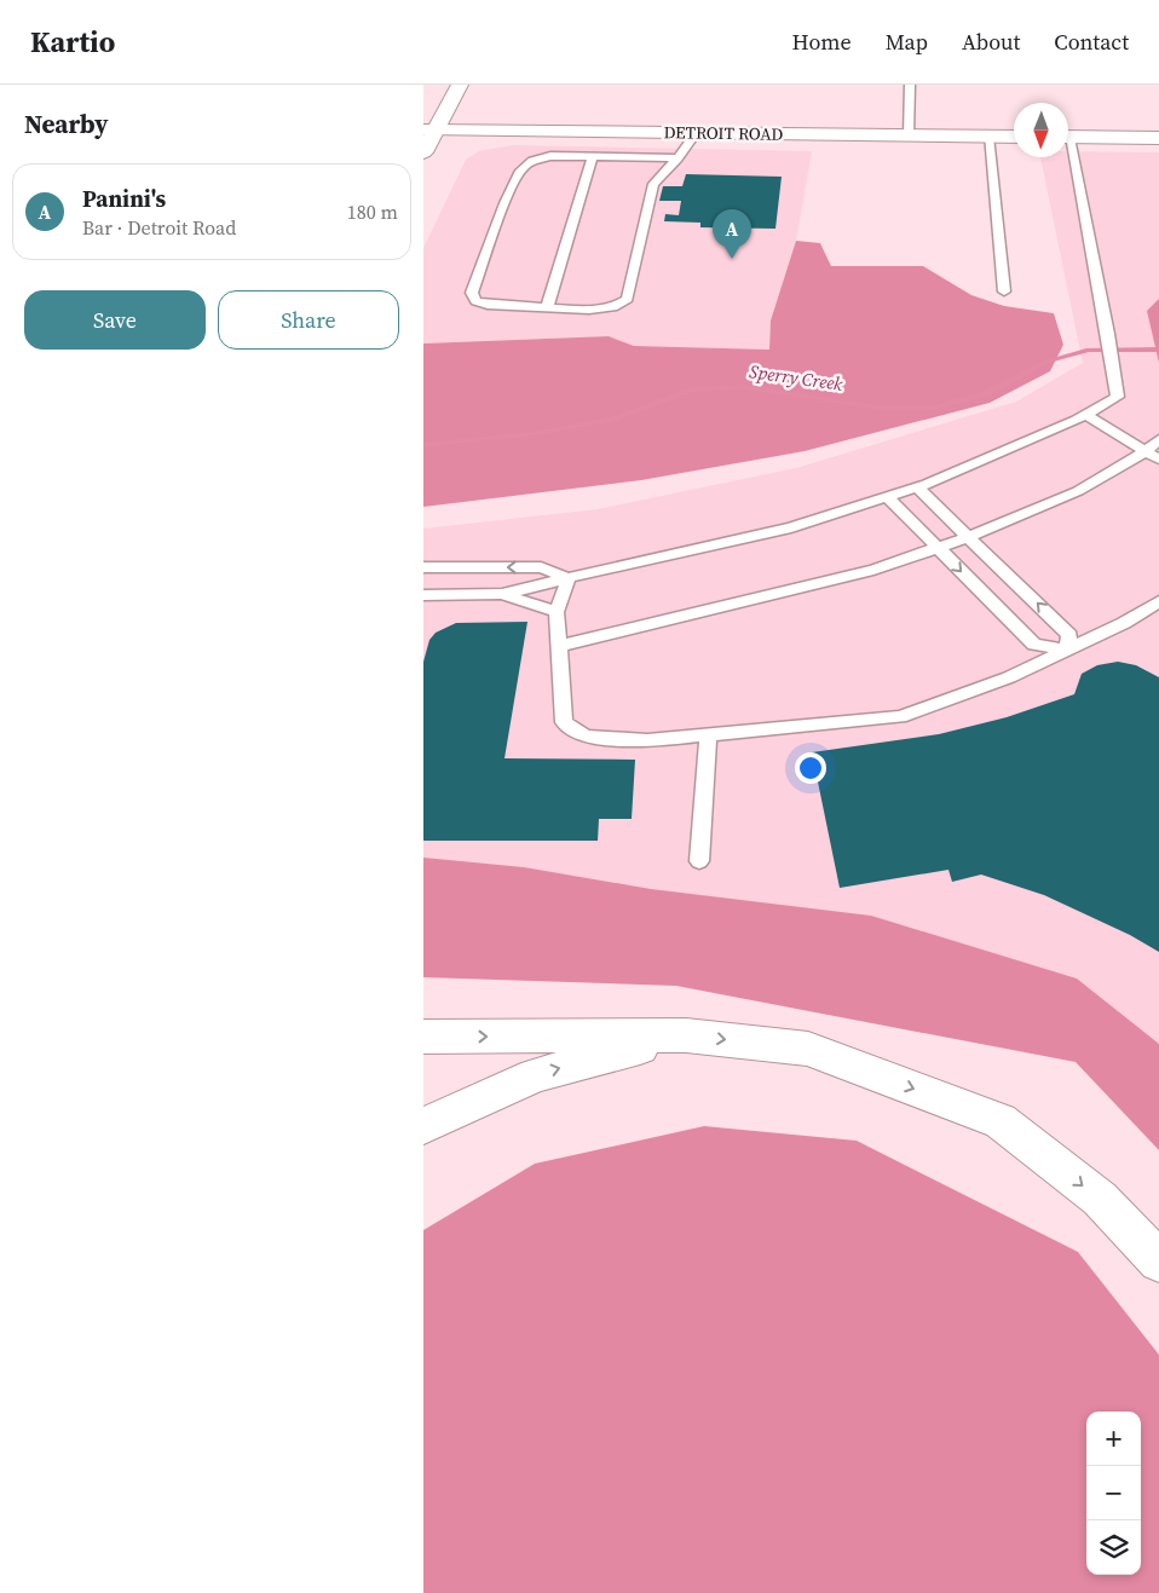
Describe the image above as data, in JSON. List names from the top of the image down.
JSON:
{
  "streets": {
    "main road": ["DETROIT ROAD"]
  },
  "water": ["Sperry Creek"],
  "north": "bottom",
  "page": {
    "header": "Kartio",
    "nav": [
      "Home",
      "Map",
      "About",
      "Contact"
    ],
    "heading": "Nearby",
    "list": [
      {
        "mark": "A",
        "name": "Panini's",
        "note": "Bar · Detroit Road",
        "value": "180 m"
      }
    ],
    "pins": "A",
    "buttons": ["Save", "Share"],
    "map_buttons": ["+", "−"]
  }
}
